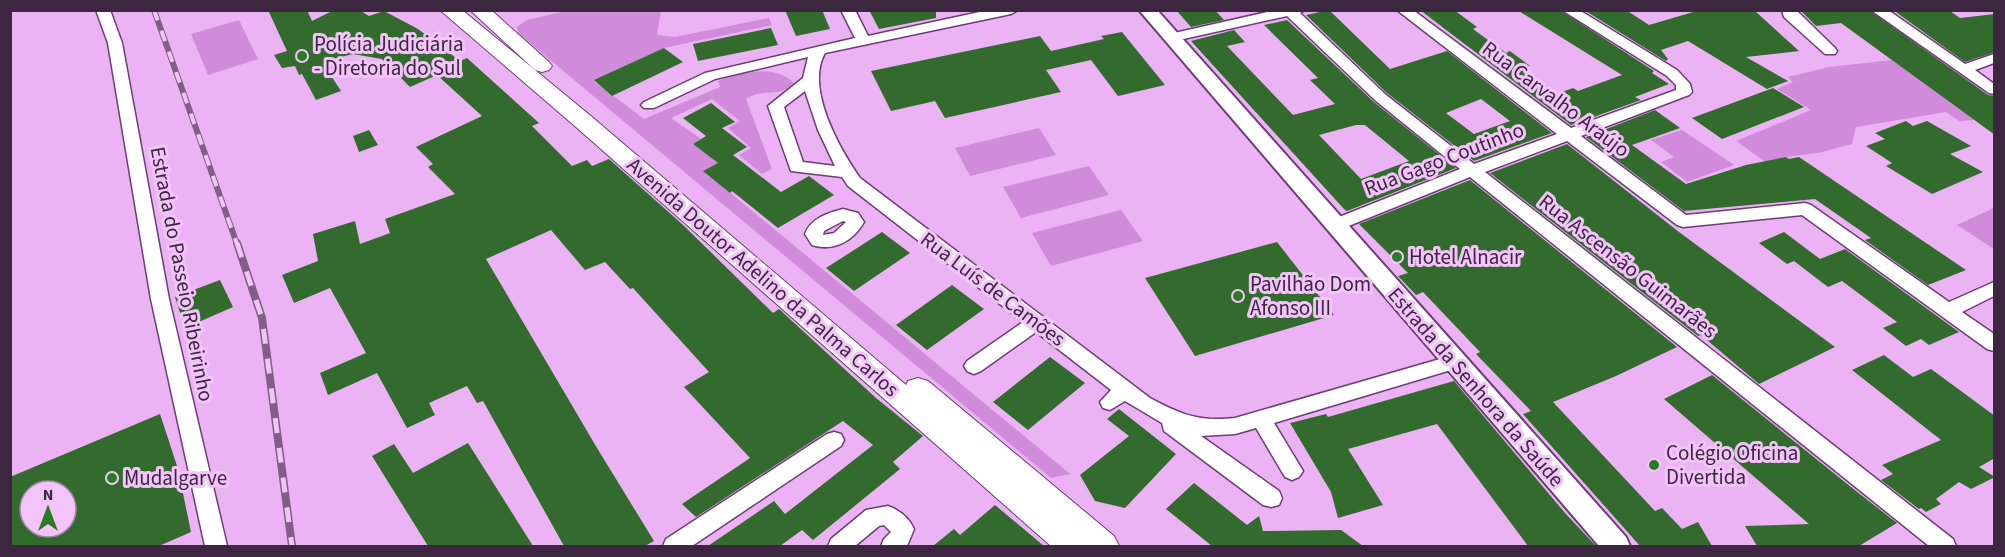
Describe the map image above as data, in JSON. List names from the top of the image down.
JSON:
{
  "streets": {
    "main road": ["Avenida Doutor Adelino da Palma Carlos"],
    "street": [
      "Rua Carvalho Araújo",
      "Rua Gago Coutinho",
      "Rua Ascensão Guimarães",
      "Estrada do Passeio Ribeirinho",
      "Rua Luís de Camões",
      "Estrada da Senhora da Saúde"
    ]
  },
  "crossings": [
    ["Rua Carvalho Araújo", "Rua Gago Coutinho"],
    ["Rua Gago Coutinho", "Rua Ascensão Guimarães"],
    ["Rua Gago Coutinho", "Estrada da Senhora da Saúde"],
    ["Rua Luís de Camões", "Estrada da Senhora da Saúde"]
  ],
  "places": [
    "Polícia Judiciária - Diretoria do Sul",
    "Hotel Alnacir",
    "Pavilhão Dom Afonso III",
    "Colégio Oficina Divertida",
    "Mudalgarve"
  ],
  "north": "top"
}
